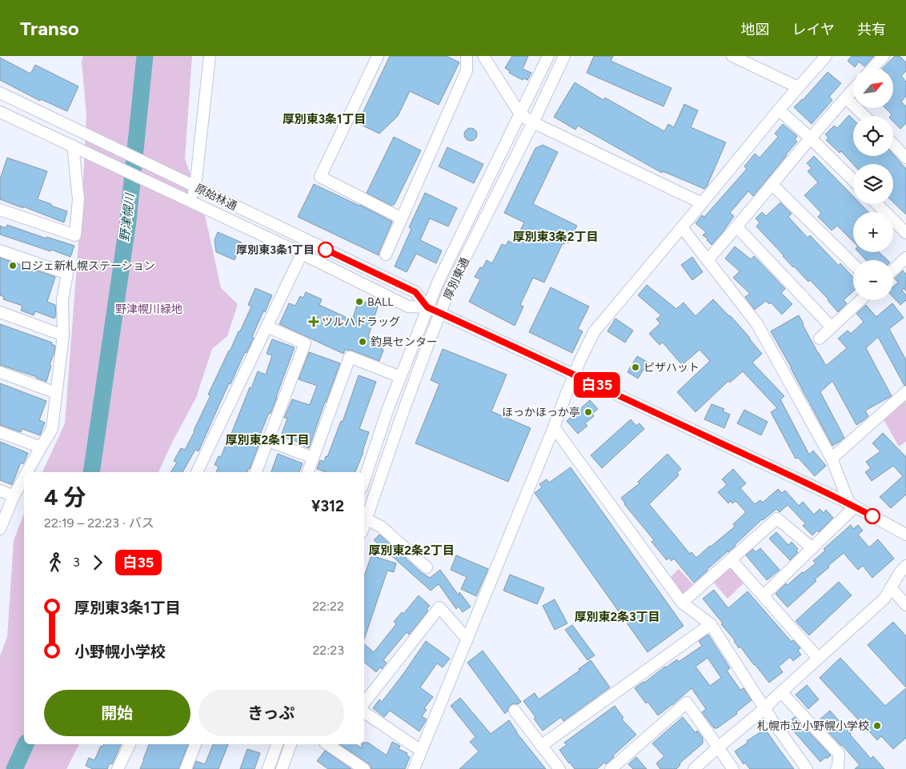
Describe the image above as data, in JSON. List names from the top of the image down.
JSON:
{
  "streets": {
    "street": ["原始林通", "厚別東通"]
  },
  "crossings": [
    ["原始林通", "厚別東通"]
  ],
  "districts": [
    "厚別東3条1丁目",
    "厚別東3条2丁目",
    "厚別東2条1丁目",
    "厚別東2条2丁目",
    "厚別東2条3丁目"
  ],
  "water": ["野津幌川"],
  "parks": ["野津幌川緑地"],
  "places": {
    "other": [
      "厚別東3条1丁目",
      "ロジェ新札幌ステーション",
      "BALL",
      "釣具センター",
      "ピザハット",
      "ほっかほっか亭",
      "札幌市立小野幌小学校"
    ],
    "health": ["ツルハドラッグ"]
  },
  "lines": ["bus line 白35"],
  "north": "top right",
  "page": {
    "header": "Transo",
    "nav": ["地図", "レイヤ", "共有"],
    "on_map": "白35",
    "map_buttons": ["+", "−"],
    "heading": ["4 分", "22:19 – 22:23 · バス", "¥312"],
    "legs": ["3", "白35"],
    "list": [
      {
        "name": "厚別東3条1丁目",
        "value": "22:22"
      },
      {
        "name": "小野幌小学校",
        "value": "22:23"
      }
    ],
    "buttons": ["開始", "きっぷ"]
  }
}
